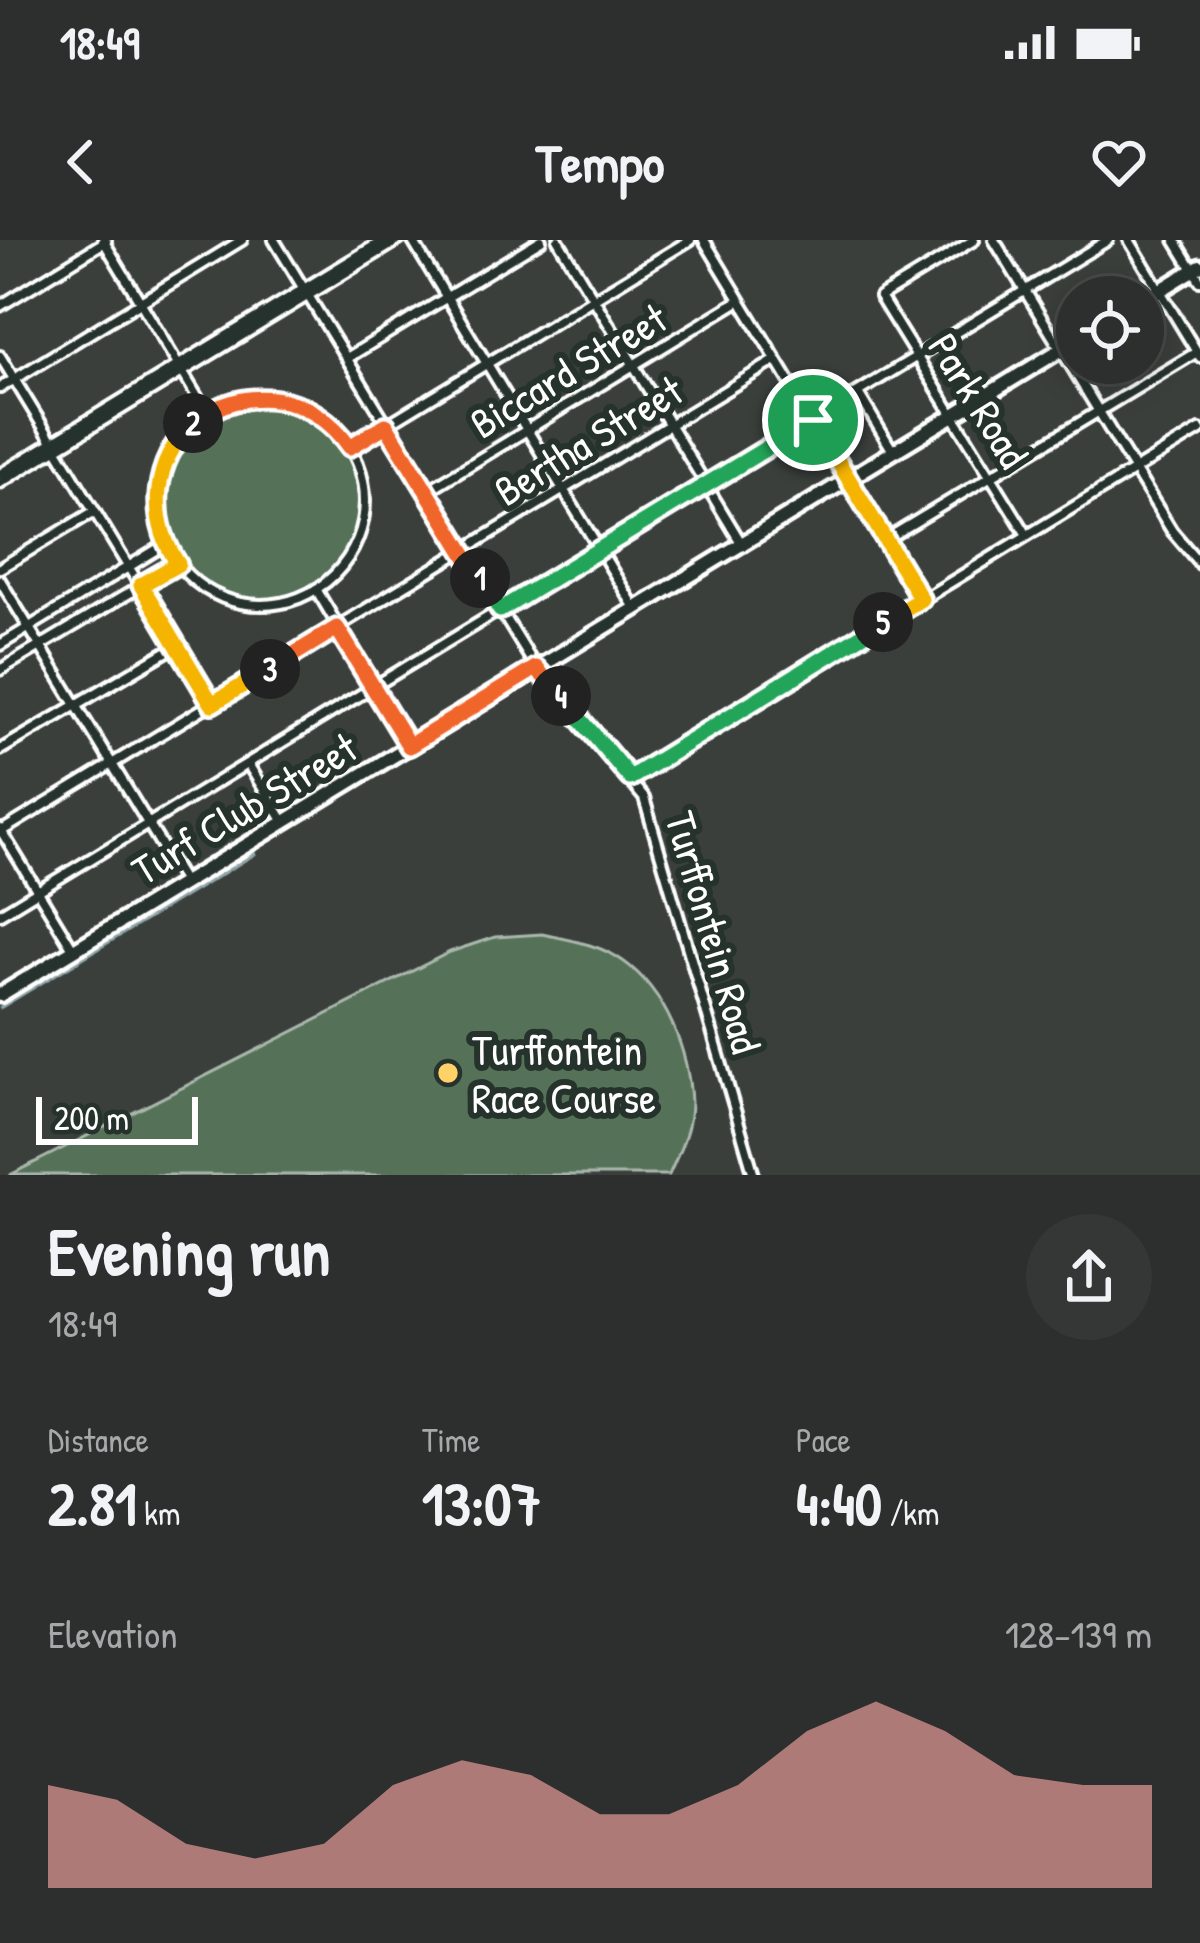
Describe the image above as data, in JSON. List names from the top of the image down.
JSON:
{
  "streets": {
    "main road": ["Turf Club Street"],
    "street": [
      "Biccard Street",
      "Park Road",
      "Bertha Street",
      "Turffontein Road"
    ]
  },
  "crossings": [
    ["Biccard Street", "Turffontein Road"],
    ["Park Road", "Turf Club Street"],
    ["Bertha Street", "Turffontein Road"],
    ["Turf Club Street", "Turffontein Road"]
  ],
  "places": ["Turffontein Race Course"],
  "scale_bar": "200 m",
  "page": {
    "status": "18:49",
    "header": "Tempo",
    "pins": [
      "2",
      "1",
      "5",
      "3",
      "4"
    ],
    "scale": "200 m",
    "heading": ["Evening run", "18:49"],
    "stats": [
      ["Distance", "2.81 km"],
      ["Time", "13:07"],
      ["Pace", "4:40 /km"]
    ],
    "chart": ["Elevation", "128–139 m"]
  }
}
